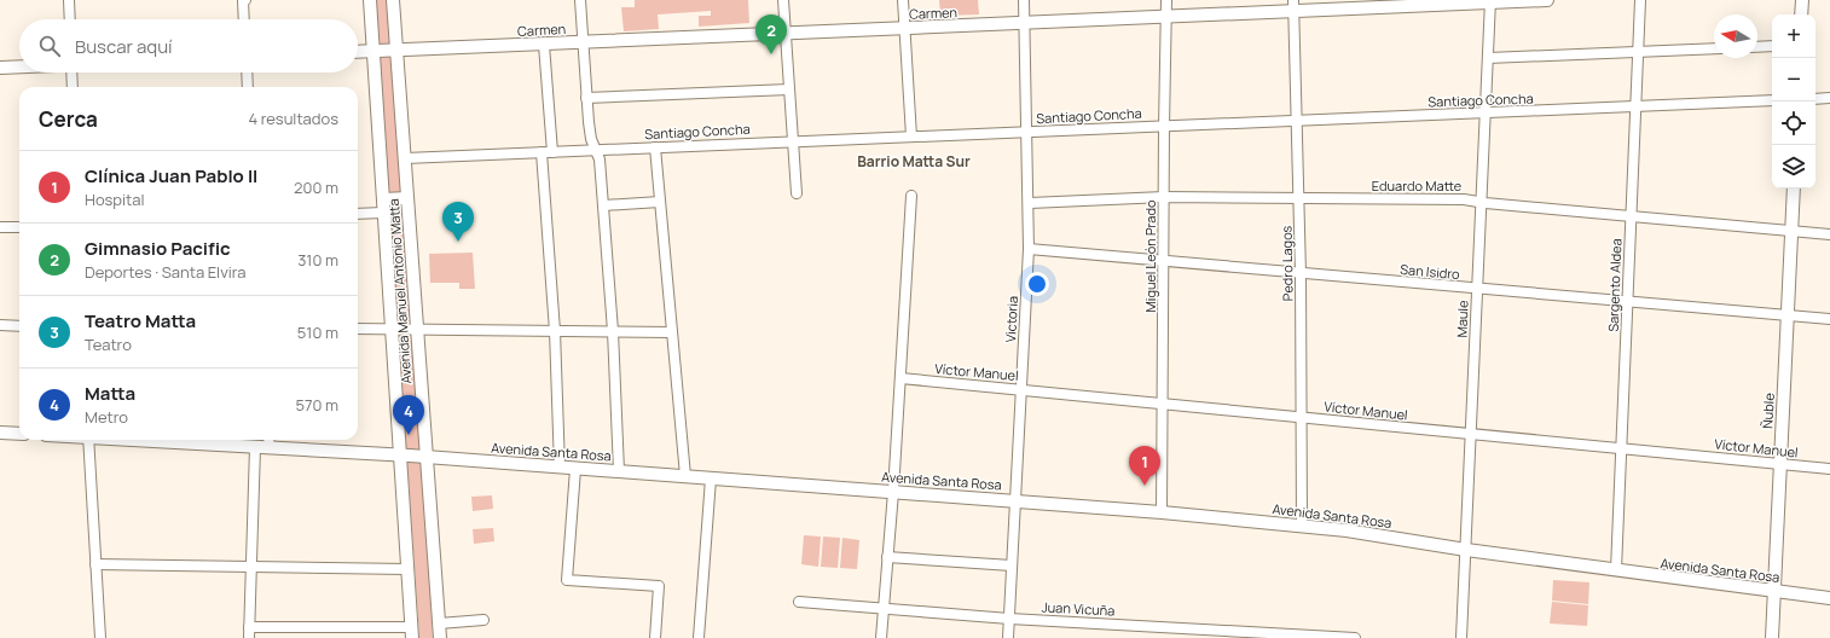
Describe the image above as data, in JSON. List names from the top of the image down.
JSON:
{
  "streets": {
    "main road": [
      "Carmen",
      "Avenida Manuel Antonio Matta",
      "Ñuble",
      "Avenida Santa Rosa"
    ],
    "street": [
      "Santiago Concha",
      "Eduardo Matte",
      "Miguel León Prado",
      "Pedro Lagos",
      "San Isidro",
      "Sargento Aldea",
      "Victoria",
      "Maule",
      "Víctor Manuel",
      "Juan Vicuña"
    ]
  },
  "crossings": [
    ["Carmen", "Miguel León Prado"],
    ["Carmen", "Pedro Lagos"],
    ["Carmen", "Avenida Manuel Antonio Matta"],
    ["Carmen", "Victoria"],
    ["Carmen", "Maule"],
    ["Santiago Concha", "Miguel León Prado"],
    ["Santiago Concha", "Pedro Lagos"],
    ["Santiago Concha", "Sargento Aldea"],
    ["Santiago Concha", "Avenida Manuel Antonio Matta"],
    ["Santiago Concha", "Victoria"],
    ["Santiago Concha", "Maule"],
    ["Eduardo Matte", "Miguel León Prado"],
    ["Eduardo Matte", "Pedro Lagos"],
    ["Eduardo Matte", "Sargento Aldea"],
    ["Eduardo Matte", "Victoria"],
    ["Eduardo Matte", "Maule"],
    ["Eduardo Matte", "Ñuble"],
    ["Miguel León Prado", "San Isidro"],
    ["Miguel León Prado", "Víctor Manuel"],
    ["Miguel León Prado", "Avenida Santa Rosa"],
    ["Pedro Lagos", "San Isidro"],
    ["Pedro Lagos", "Víctor Manuel"],
    ["Pedro Lagos", "Avenida Santa Rosa"],
    ["San Isidro", "Sargento Aldea"],
    ["San Isidro", "Victoria"],
    ["San Isidro", "Maule"],
    ["San Isidro", "Ñuble"],
    ["Sargento Aldea", "Víctor Manuel"],
    ["Sargento Aldea", "Avenida Santa Rosa"],
    ["Avenida Manuel Antonio Matta", "Avenida Santa Rosa"],
    ["Victoria", "Víctor Manuel"],
    ["Victoria", "Avenida Santa Rosa"],
    ["Victoria", "Juan Vicuña"],
    ["Maule", "Víctor Manuel"],
    ["Maule", "Avenida Santa Rosa"],
    ["Víctor Manuel", "Ñuble"],
    ["Ñuble", "Avenida Santa Rosa"]
  ],
  "districts": ["Barrio Matta Sur"],
  "north": "left",
  "page": {
    "map_buttons": ["+", "−"],
    "pins": [
      "2",
      "3",
      "4",
      "1"
    ],
    "search": "Buscar aquí",
    "heading": ["Cerca", "4 resultados"],
    "list": [
      {
        "mark": "1",
        "name": "Clínica Juan Pablo II",
        "note": "Hospital",
        "value": "200 m"
      },
      {
        "mark": "2",
        "name": "Gimnasio Pacific",
        "note": "Deportes · Santa Elvira",
        "value": "310 m"
      },
      {
        "mark": "3",
        "name": "Teatro Matta",
        "note": "Teatro",
        "value": "510 m"
      },
      {
        "mark": "4",
        "name": "Matta",
        "note": "Metro",
        "value": "570 m"
      }
    ]
  }
}
